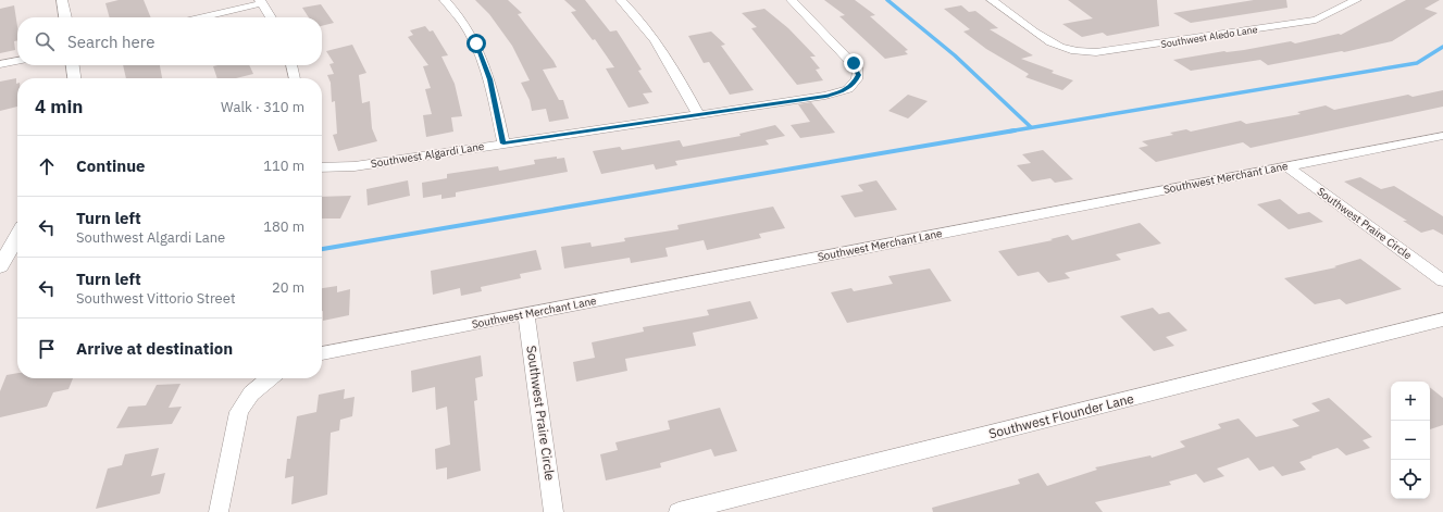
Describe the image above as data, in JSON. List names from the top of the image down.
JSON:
{
  "streets": {
    "street": [
      "Southwest Aledo Lane",
      "Southwest Algardi Lane",
      "Southwest Merchant Lane",
      "Southwest Praire Circle",
      "Southwest Flounder Lane"
    ]
  },
  "crossings": [
    ["Southwest Merchant Lane", "Southwest Praire Circle"]
  ],
  "page": {
    "search": "Search here",
    "heading": ["4 min", "Walk · 310 m"],
    "list": [
      ["Continue", "110 m"],
      ["Turn left", "Southwest Algardi Lane", "180 m"],
      ["Turn left", "Southwest Vittorio Street", "20 m"],
      "Arrive at destination"
    ],
    "map_buttons": ["+", "−"]
  }
}
